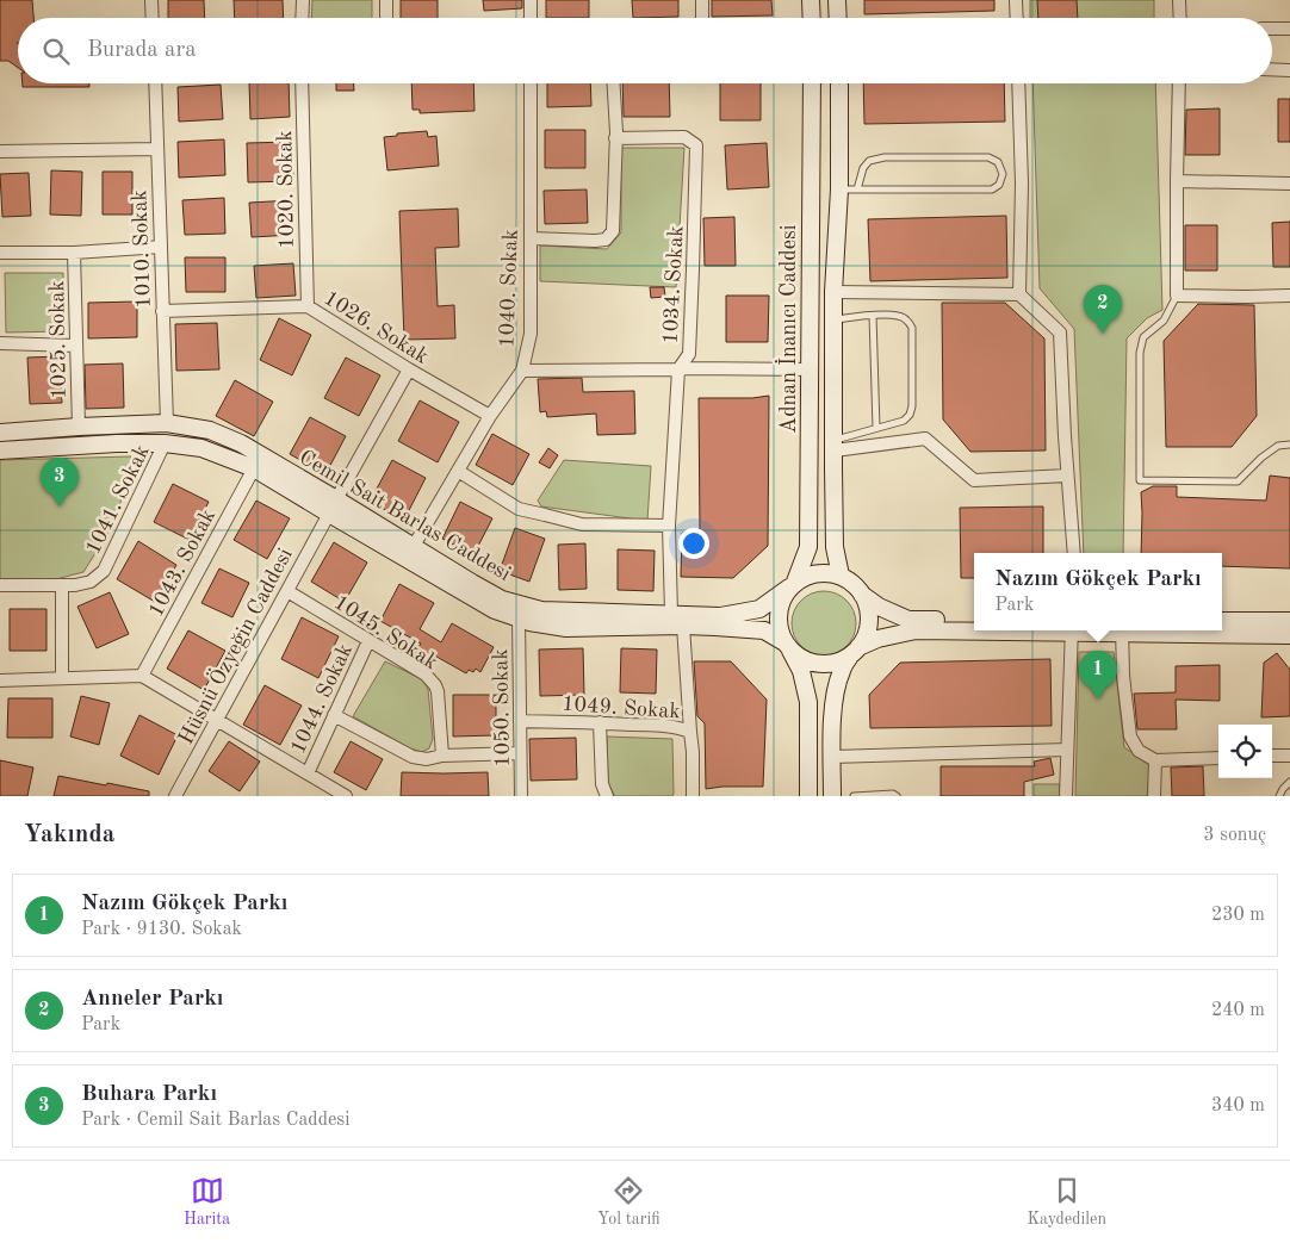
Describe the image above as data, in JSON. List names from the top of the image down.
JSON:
{
  "streets": {
    "street": [
      "1020. Sokak",
      "1010. Sokak",
      "1034. Sokak",
      "1040. Sokak",
      "1026. Sokak",
      "Adnan İnanıcı Caddesi",
      "1025. Sokak",
      "1041. Sokak",
      "Cemil Sait Barlas Caddesi",
      "1043. Sokak",
      "1045. Sokak",
      "Hüsnü Özyeğin Caddesi",
      "1044. Sokak",
      "1049. Sokak",
      "1050. Sokak"
    ]
  },
  "crossings": [
    ["1020. Sokak", "1026. Sokak"],
    ["1010. Sokak", "1026. Sokak"],
    ["1010. Sokak", "Cemil Sait Barlas Caddesi"],
    ["1034. Sokak", "Cemil Sait Barlas Caddesi"],
    ["1034. Sokak", "1049. Sokak"],
    ["1040. Sokak", "1026. Sokak"],
    ["1040. Sokak", "Cemil Sait Barlas Caddesi"],
    ["1026. Sokak", "Hüsnü Özyeğin Caddesi"],
    ["Adnan İnanıcı Caddesi", "Cemil Sait Barlas Caddesi"],
    ["1025. Sokak", "Cemil Sait Barlas Caddesi"],
    ["1041. Sokak", "Cemil Sait Barlas Caddesi"],
    ["Cemil Sait Barlas Caddesi", "1043. Sokak"],
    ["Cemil Sait Barlas Caddesi", "Hüsnü Özyeğin Caddesi"],
    ["Cemil Sait Barlas Caddesi", "1050. Sokak"],
    ["1045. Sokak", "Hüsnü Özyeğin Caddesi"],
    ["1045. Sokak", "1044. Sokak"],
    ["1049. Sokak", "1050. Sokak"]
  ],
  "page": {
    "search": "Burada ara",
    "pins": ["2", "3", "1"],
    "popup": ["Nazım Gökçek Parkı", "Park"],
    "heading": ["Yakında", "3 sonuç"],
    "list": [
      {
        "mark": "1",
        "name": "Nazım Gökçek Parkı",
        "note": "Park · 9130. Sokak",
        "value": "230 m"
      },
      {
        "mark": "2",
        "name": "Anneler Parkı",
        "note": "Park",
        "value": "240 m"
      },
      {
        "mark": "3",
        "name": "Buhara Parkı",
        "note": "Park · Cemil Sait Barlas Caddesi",
        "value": "340 m"
      }
    ],
    "nav": ["Harita", "Yol tarifi", "Kaydedilen"]
  }
}
